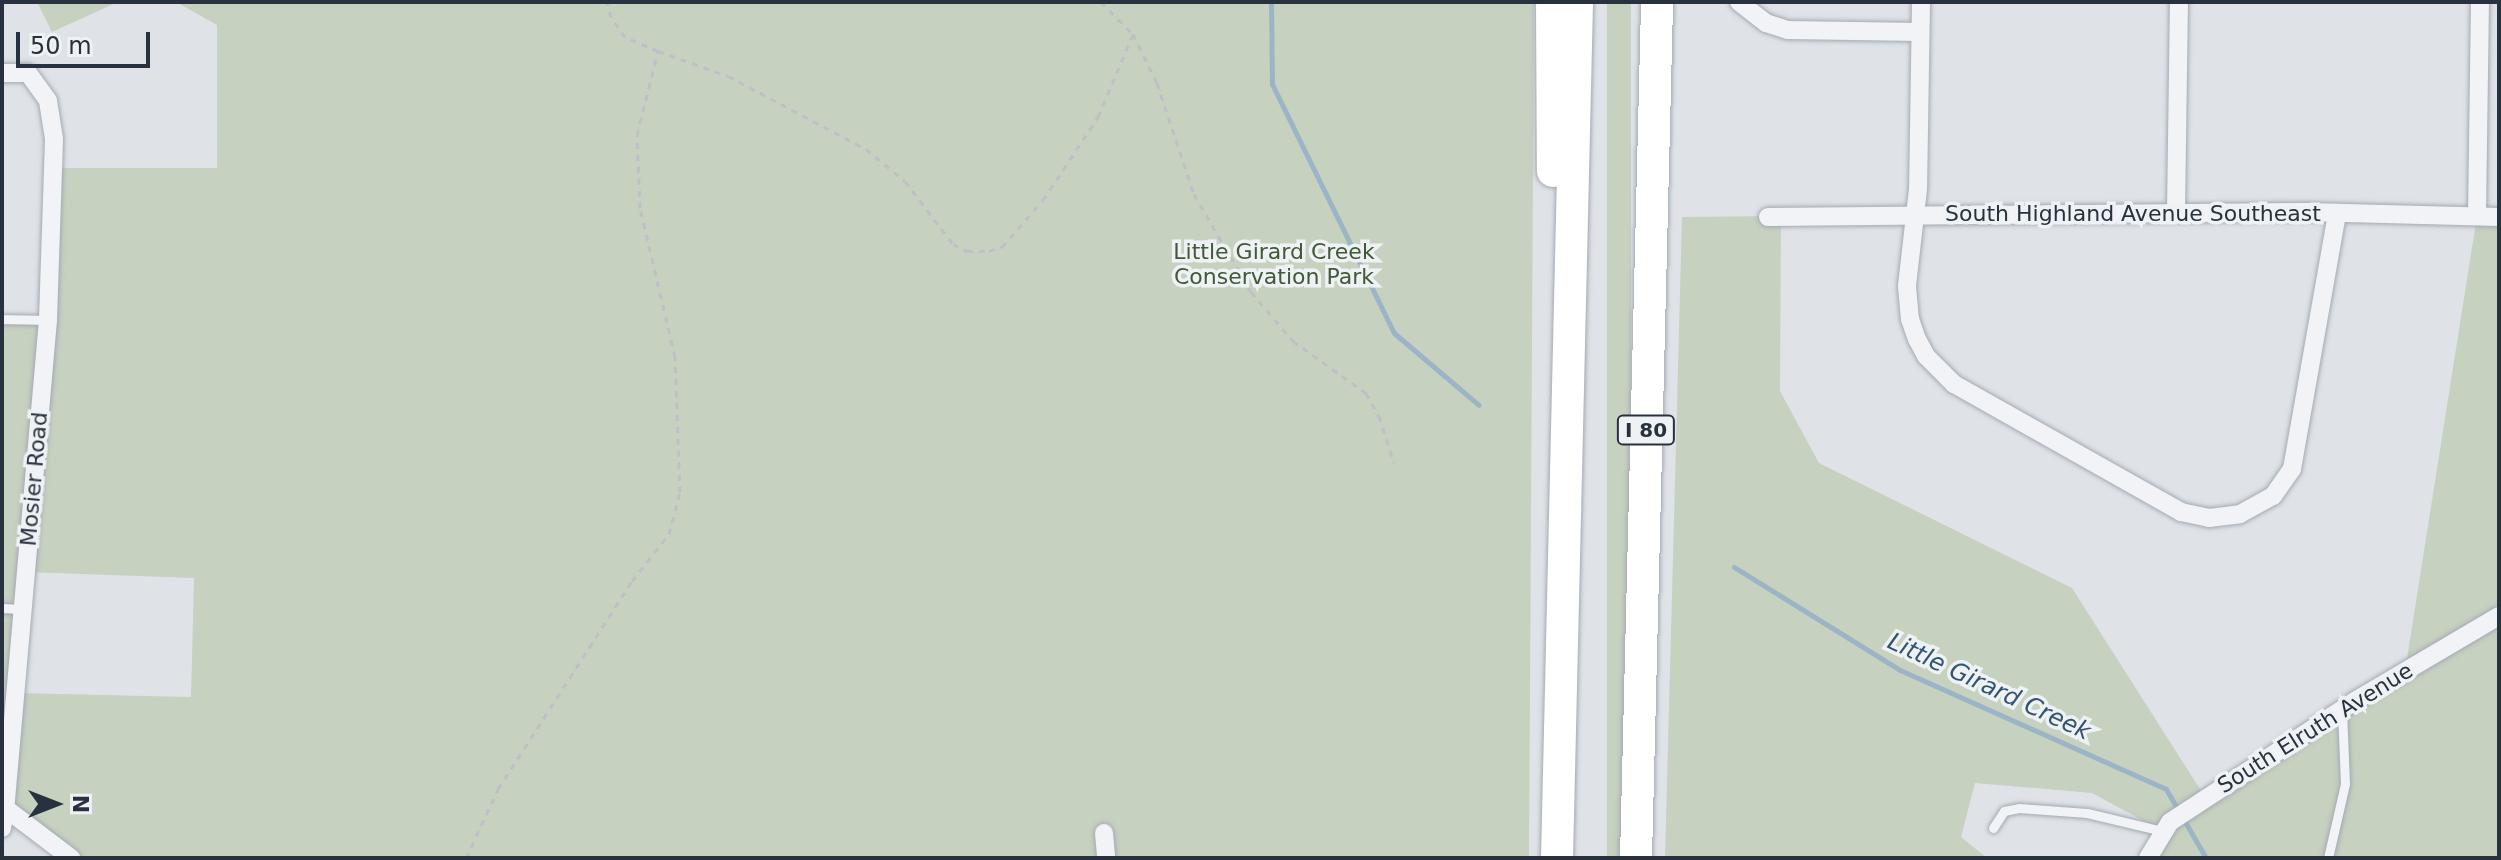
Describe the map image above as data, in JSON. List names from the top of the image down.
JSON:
{
  "streets": {
    "highway": ["I 80"],
    "street": ["South Highland Avenue Southeast", "Mosier Road", "South Elruth Avenue"]
  },
  "water": ["Little Girard Creek"],
  "parks": ["Little Girard Creek Conservation Park"],
  "scale_bar": "50 m",
  "north": "right"
}
